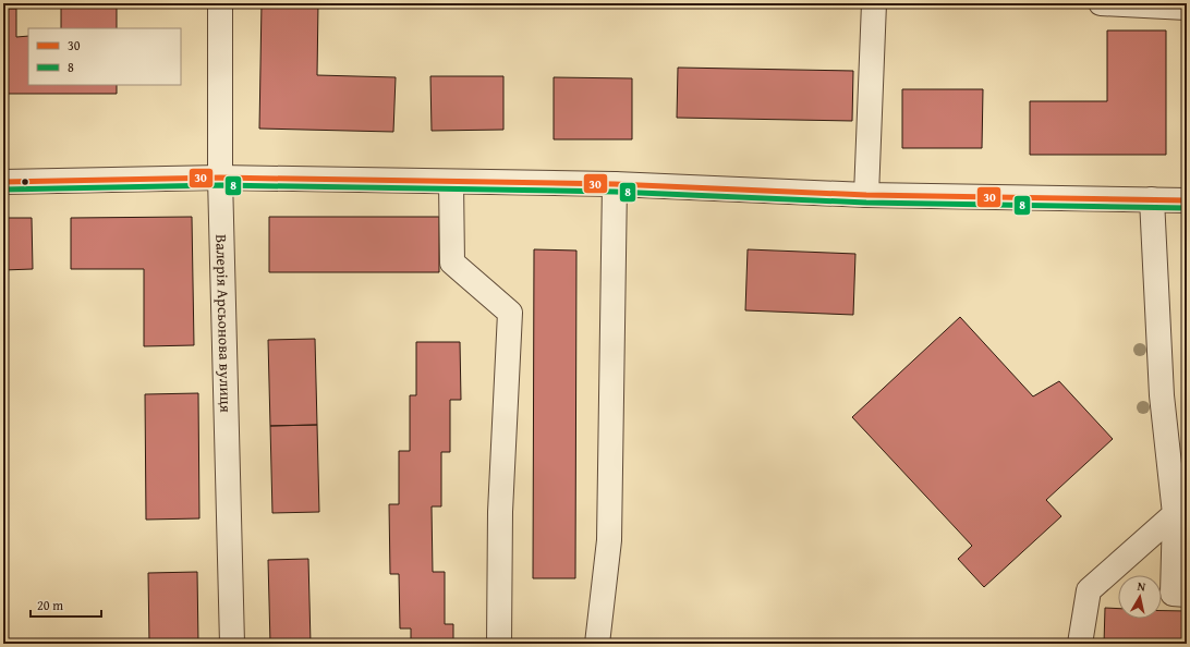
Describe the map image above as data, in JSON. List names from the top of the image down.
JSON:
{
  "streets": {
    "street": ["Валерія Арсьонова вулиця"]
  },
  "lines": ["transit line 30", "transit line 8"],
  "legend": ["30", "8"],
  "scale_bar": "20 m",
  "north": "top"
}
